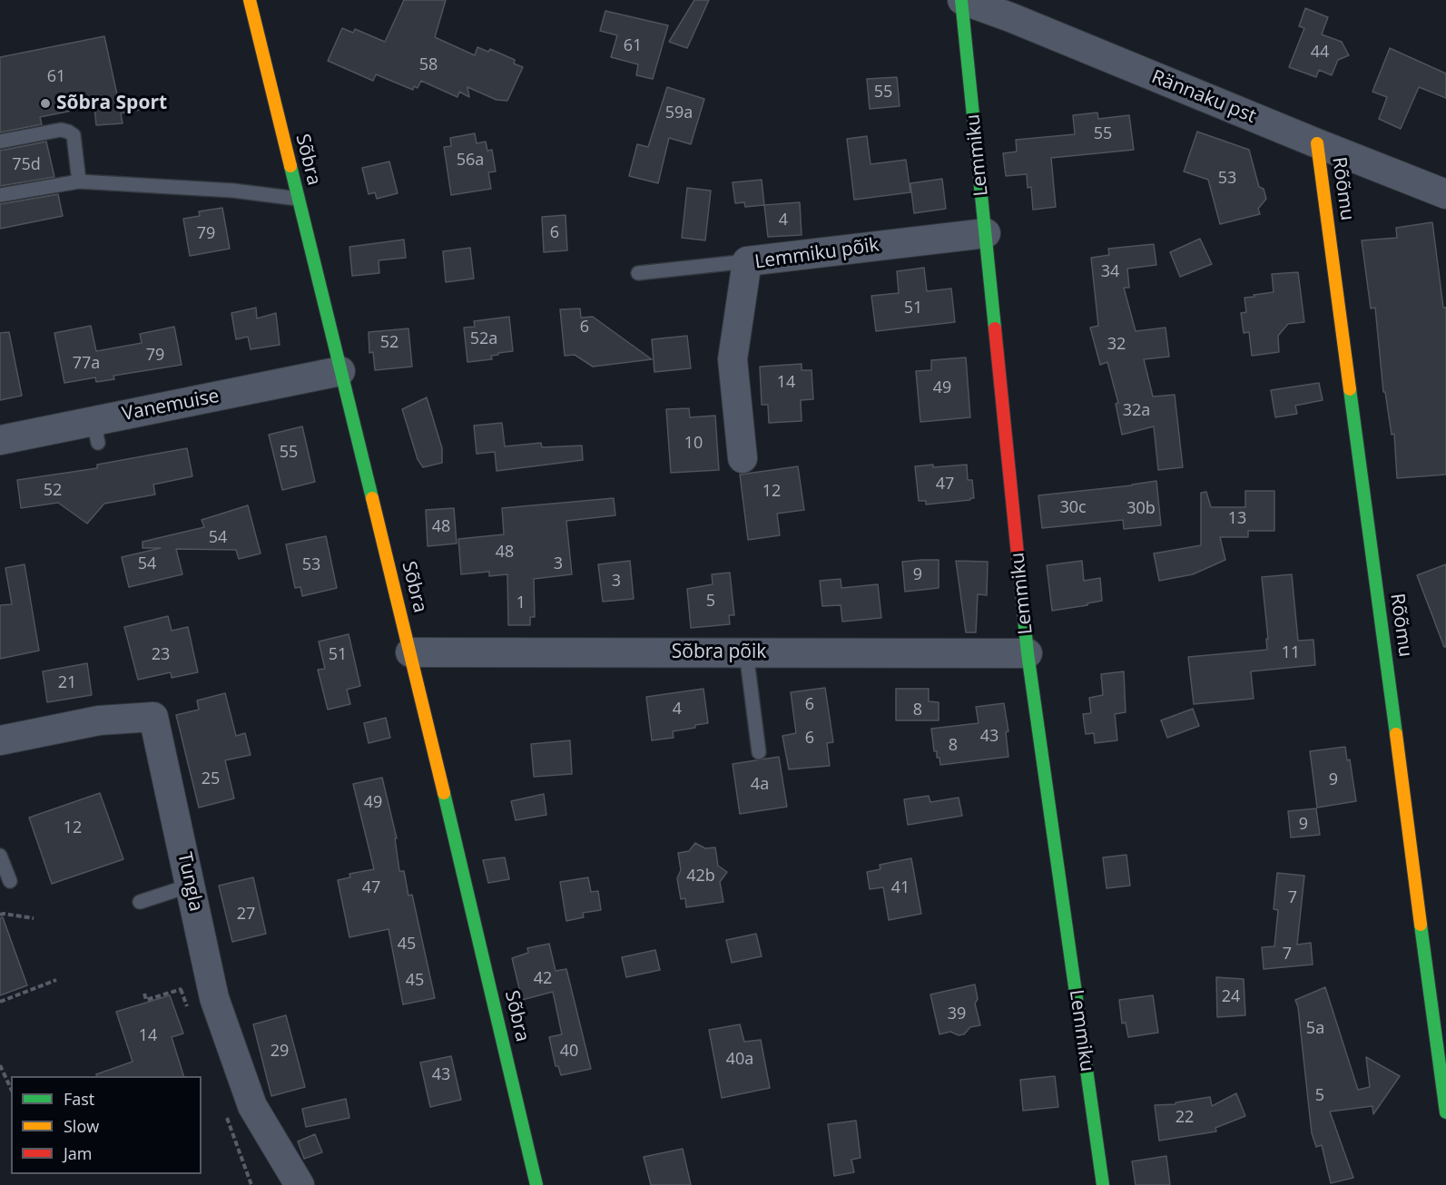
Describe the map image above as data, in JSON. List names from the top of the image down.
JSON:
{
  "streets": {
    "street": [
      "Rännaku pst",
      "Lemmiku",
      "Sõbra",
      "Rõõmu",
      "Lemmiku põik",
      "Vanemuise",
      "Sõbra põik",
      "Tungla"
    ]
  },
  "crossings": [
    ["Rännaku pst", "Lemmiku"],
    ["Rännaku pst", "Rõõmu"],
    ["Lemmiku", "Lemmiku põik"],
    ["Lemmiku", "Sõbra põik"],
    ["Sõbra", "Vanemuise"],
    ["Sõbra", "Sõbra põik"]
  ],
  "places": ["Sõbra Sport"],
  "house_numbers": [
    "61",
    "44",
    "58",
    "61",
    "55",
    "59a",
    "55",
    "56a",
    "75d",
    "53",
    "4",
    "6",
    "79",
    "34",
    "51",
    "6",
    "52a",
    "52",
    "32",
    "79",
    "77a",
    "14",
    "49",
    "32a",
    "10",
    "55",
    "47",
    "52",
    "12",
    "30c",
    "30b",
    "13",
    "48",
    "54",
    "48",
    "54",
    "3",
    "53",
    "9",
    "3",
    "5",
    "1",
    "11",
    "23",
    "51",
    "21",
    "6",
    "4",
    "8",
    "43",
    "6",
    "8",
    "25",
    "9",
    "4a",
    "49",
    "9",
    "12",
    "42b",
    "47",
    "41",
    "7",
    "27",
    "45",
    "7",
    "42",
    "45",
    "24",
    "39",
    "5a",
    "14",
    "29",
    "40",
    "40a",
    "43",
    "5",
    "22"
  ],
  "legend": ["Fast", "Slow", "Jam"]
}
